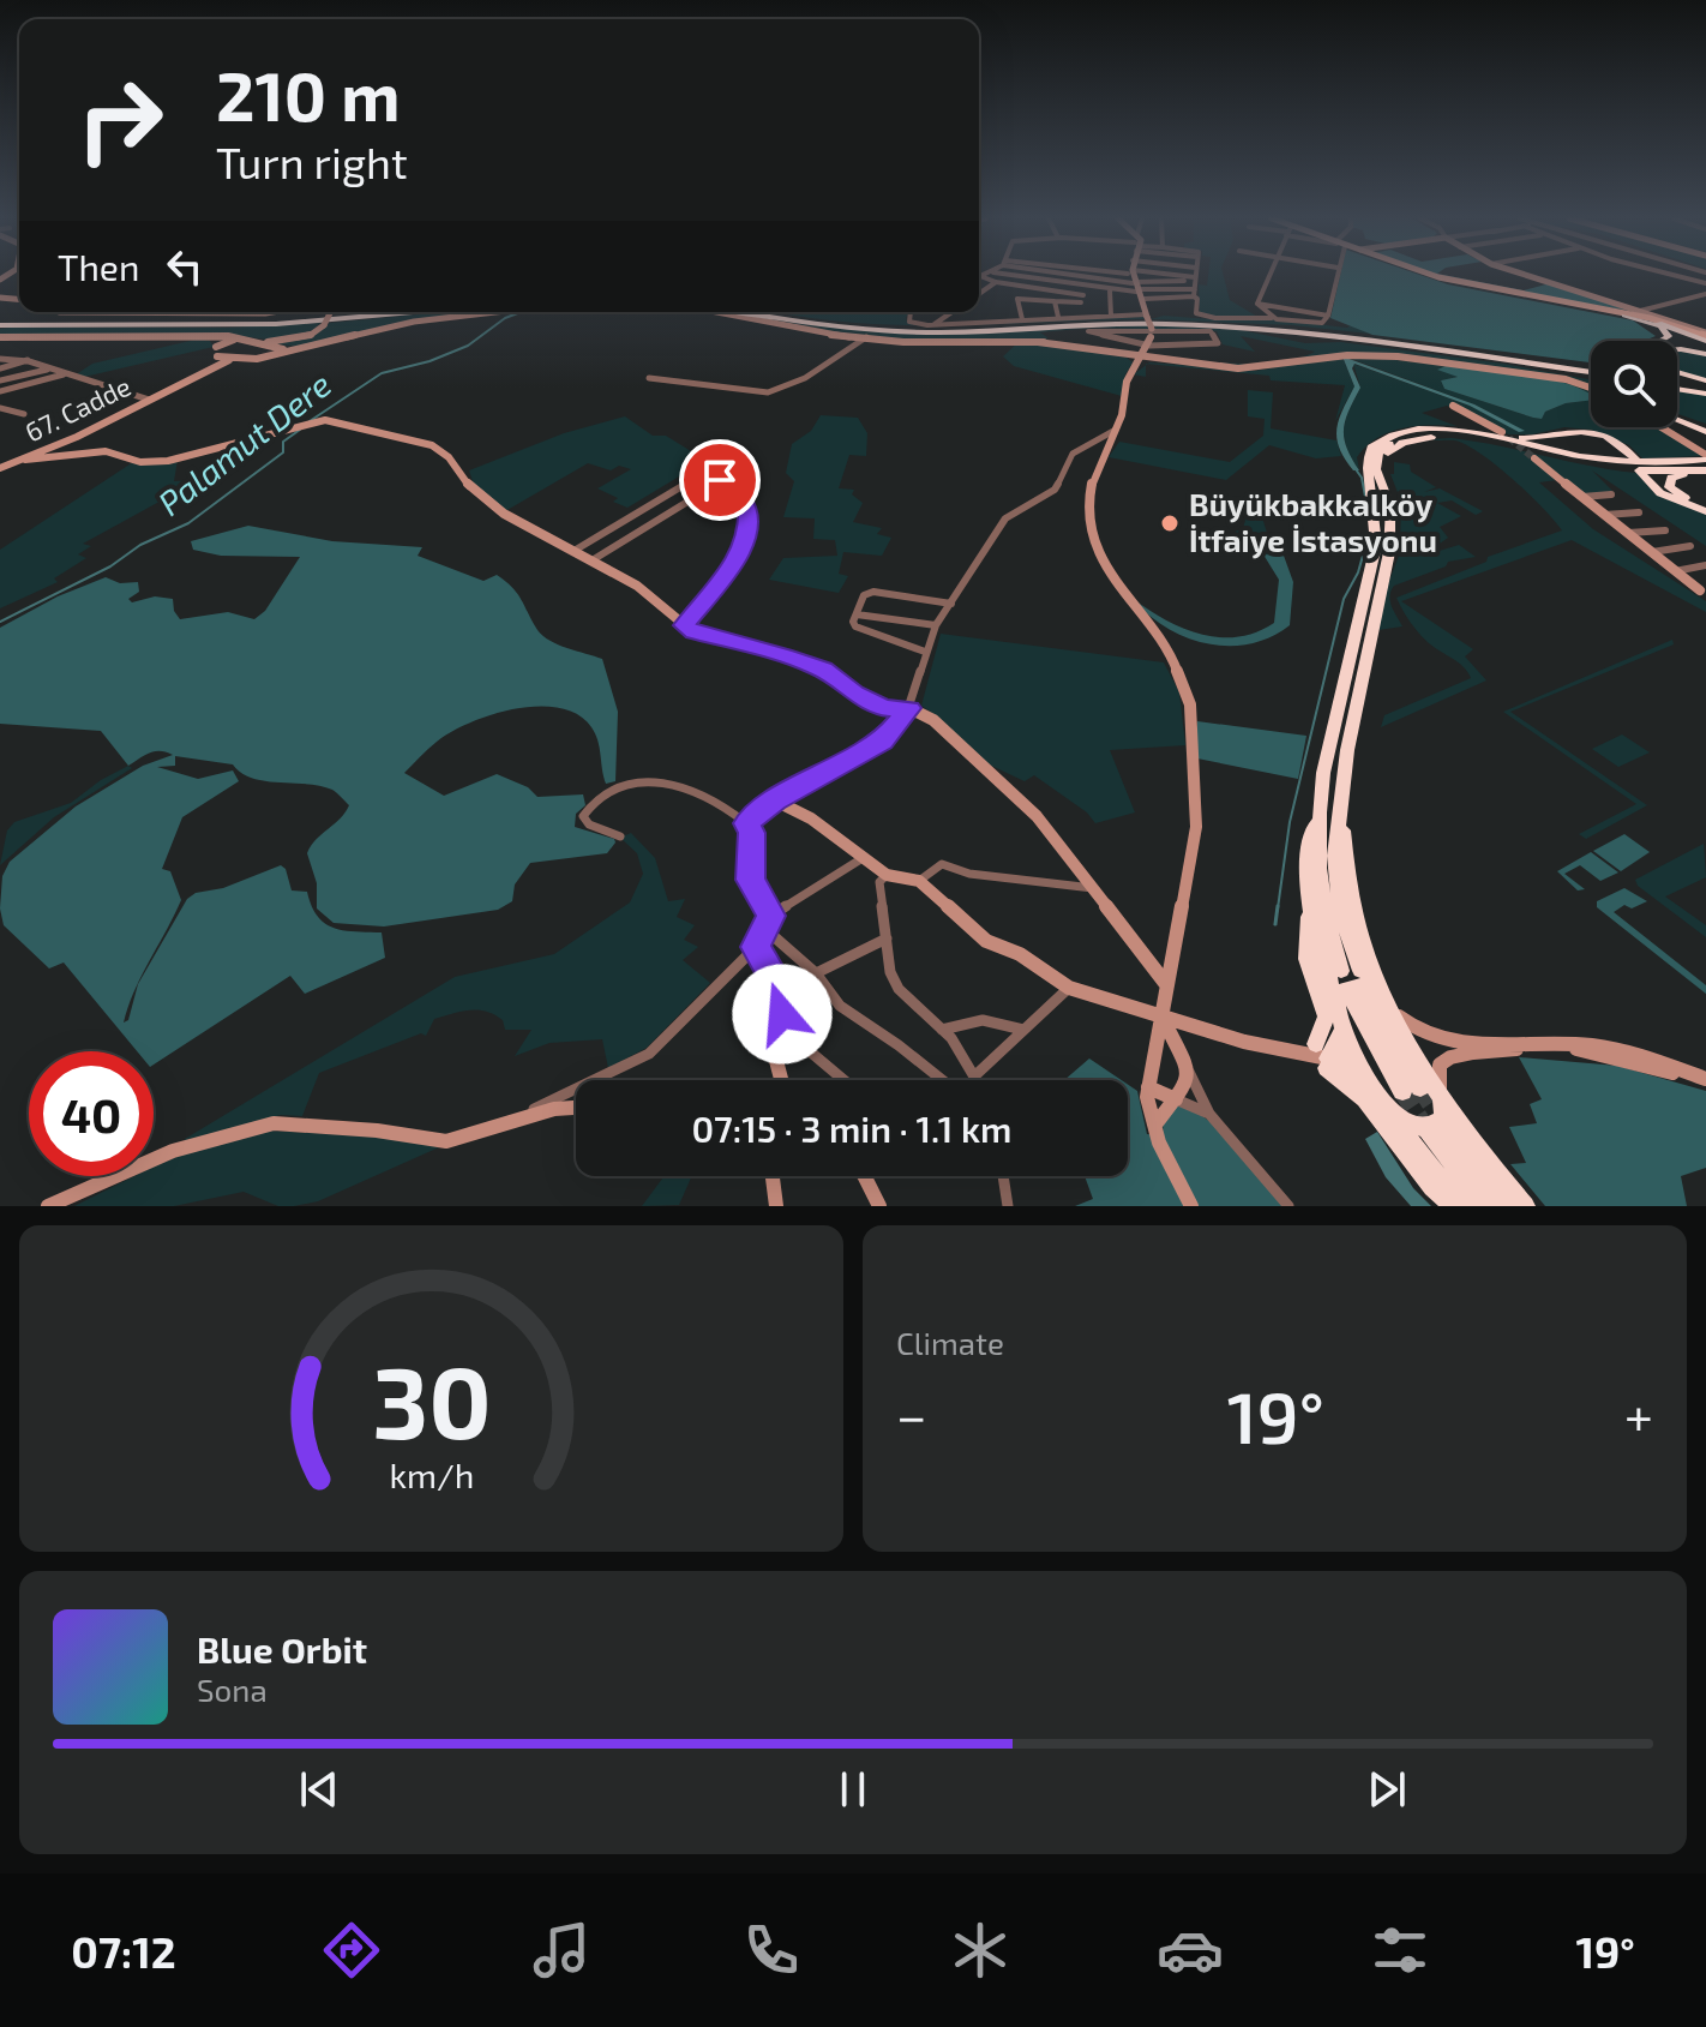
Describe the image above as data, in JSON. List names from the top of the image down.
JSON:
{
  "streets": {
    "main road": ["67. Cadde"]
  },
  "water": ["Palamut Dere"],
  "places": ["Büyükbakkalköy İtfaiye İstasyonu"],
  "page": {
    "turn": ["210 m", "Turn right"],
    "then": "Then",
    "limit": "40",
    "trip": "07:15 · 3 min · 1.1 km",
    "tile": "Climate",
    "heat": ["−", "19°", "+"],
    "song": ["Blue Orbit", "Sona"],
    "tabs": ["07:12", "19°"],
    "gauge": ["30", "km/h"]
  }
}
